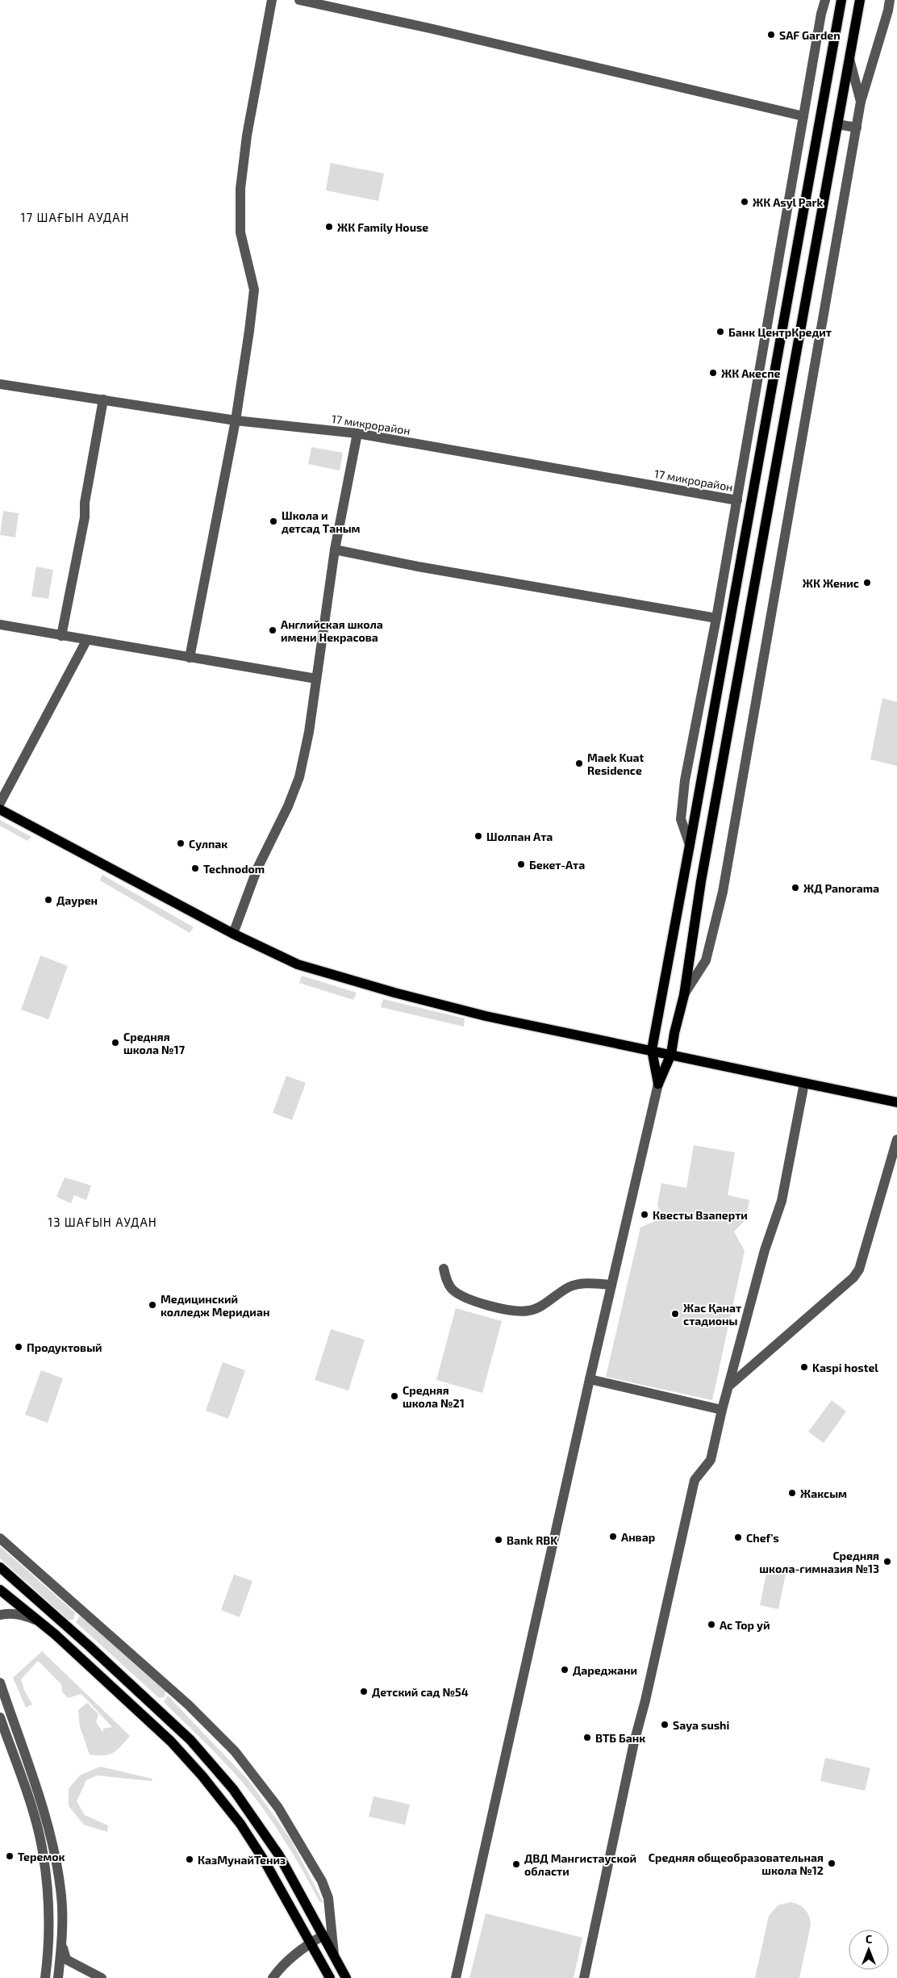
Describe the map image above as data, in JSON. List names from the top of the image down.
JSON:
{
  "streets": {
    "street": ["17 микрорайон"]
  },
  "districts": ["17 ШАҒЫН АУДАН", "13 ШАҒЫН АУДАН"],
  "places": [
    "SAF Garden",
    "ЖК Asyl Park",
    "ЖК Family House",
    "Банк ЦентрКредит",
    "ЖК Акеспе",
    "Школа и детсад Таным",
    "ЖК Женис",
    "Английская школа имени Некрасова",
    "Maek Kuat Residence",
    "Шолпан Ата",
    "Сулпак",
    "Бекет-Ата",
    "Technodom",
    "ЖД Panorama",
    "Даурен",
    "Средняя школа №17",
    "Квесты Взаперти",
    "Медицинский колледж Меридиан",
    "Жас Қанат стадионы",
    "Продуктовый",
    "Kaspi hostel",
    "Средняя школа №21",
    "Жаксым",
    "Анвар",
    "Chef's",
    "Bank RBK",
    "Средняя школа-гимназия №13",
    "Ас Тор уй",
    "Дареджани",
    "Детский сад №54",
    "Saya sushi",
    "ВТБ Банк",
    "Теремок",
    "КазМунайТениз",
    "Средняя общеобразовательная школа №12",
    "ДВД Мангистауской области"
  ],
  "north": "top"
}
